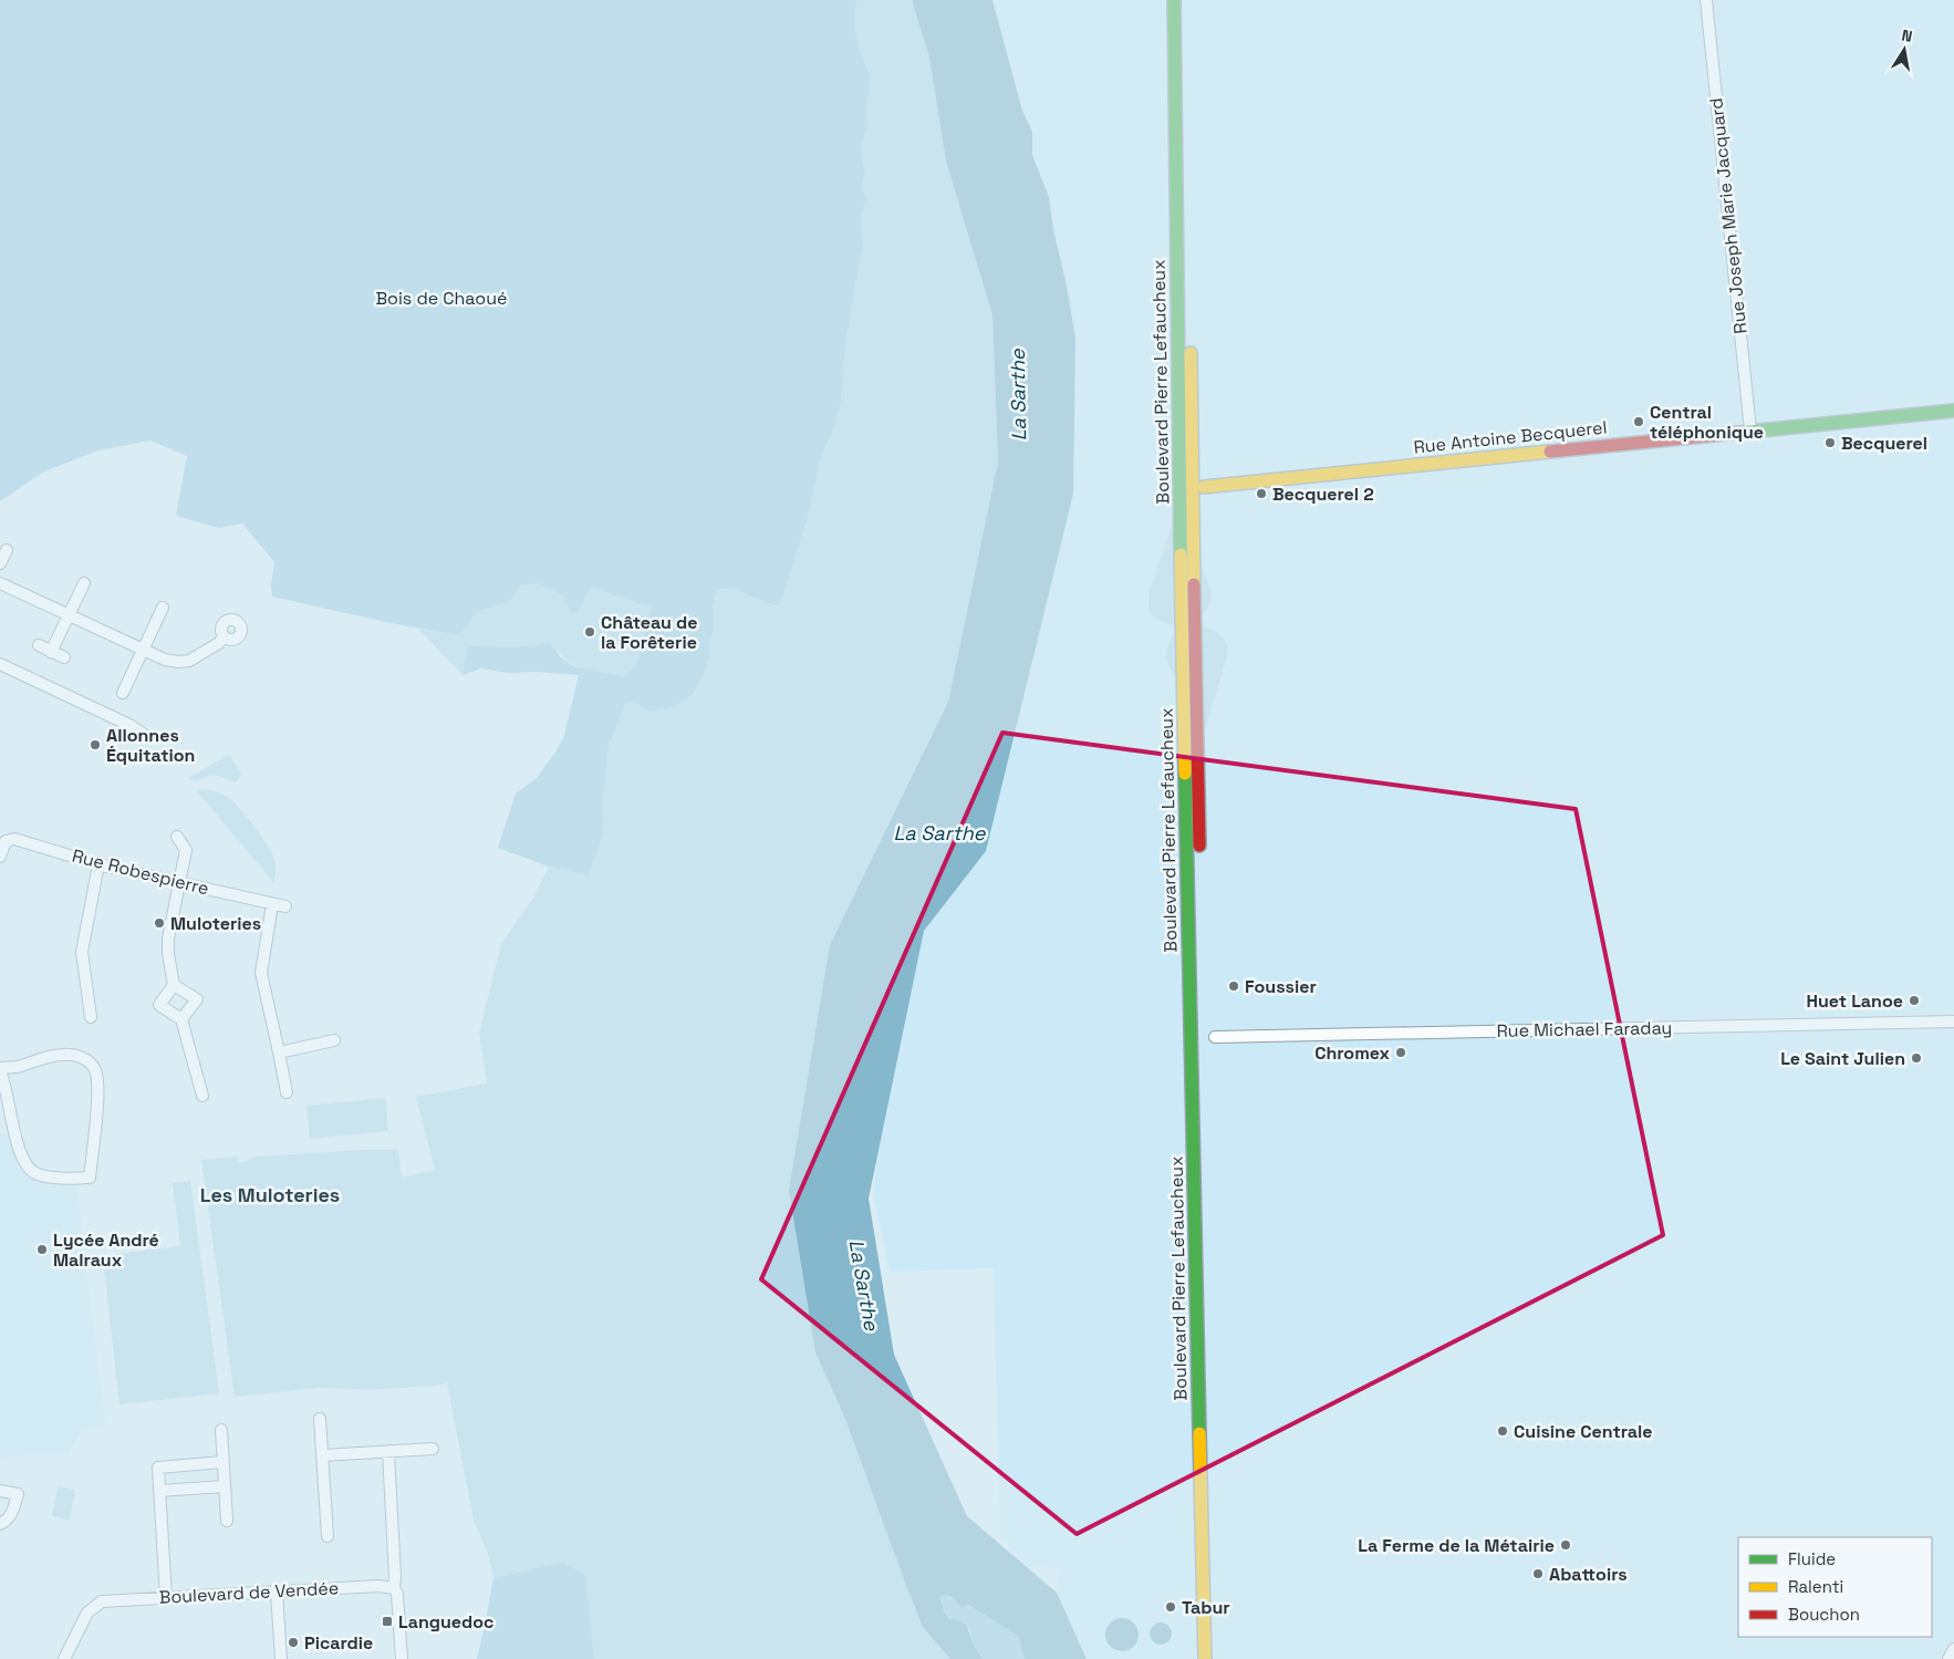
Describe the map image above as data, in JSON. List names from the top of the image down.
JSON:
{
  "streets": {
    "main road": ["Boulevard Pierre Lefaucheux", "Rue Antoine Becquerel"],
    "street": [
      "Rue Joseph Marie Jacquard",
      "Rue Robespierre",
      "Rue Michael Faraday",
      "Boulevard de Vendée"
    ]
  },
  "crossings": [
    ["Rue Joseph Marie Jacquard", "Rue Antoine Becquerel"]
  ],
  "districts": ["Les Muloteries"],
  "water": ["La Sarthe"],
  "parks": ["Bois de Chaoué"],
  "places": {
    "other": [
      "Central téléphonique",
      "Becquerel",
      "Becquerel 2",
      "Château de la Forêterie",
      "Allonnes Équitation",
      "Muloteries",
      "Foussier",
      "Huet Lanoe",
      "Chromex",
      "Le Saint Julien",
      "Lycée André Malraux",
      "Cuisine Centrale",
      "La Ferme de la Métairie",
      "Abattoirs",
      "Tabur",
      "Picardie"
    ],
    "transit": ["Languedoc"]
  },
  "legend": ["Fluide", "Ralenti", "Bouchon"],
  "north": "top"
}
